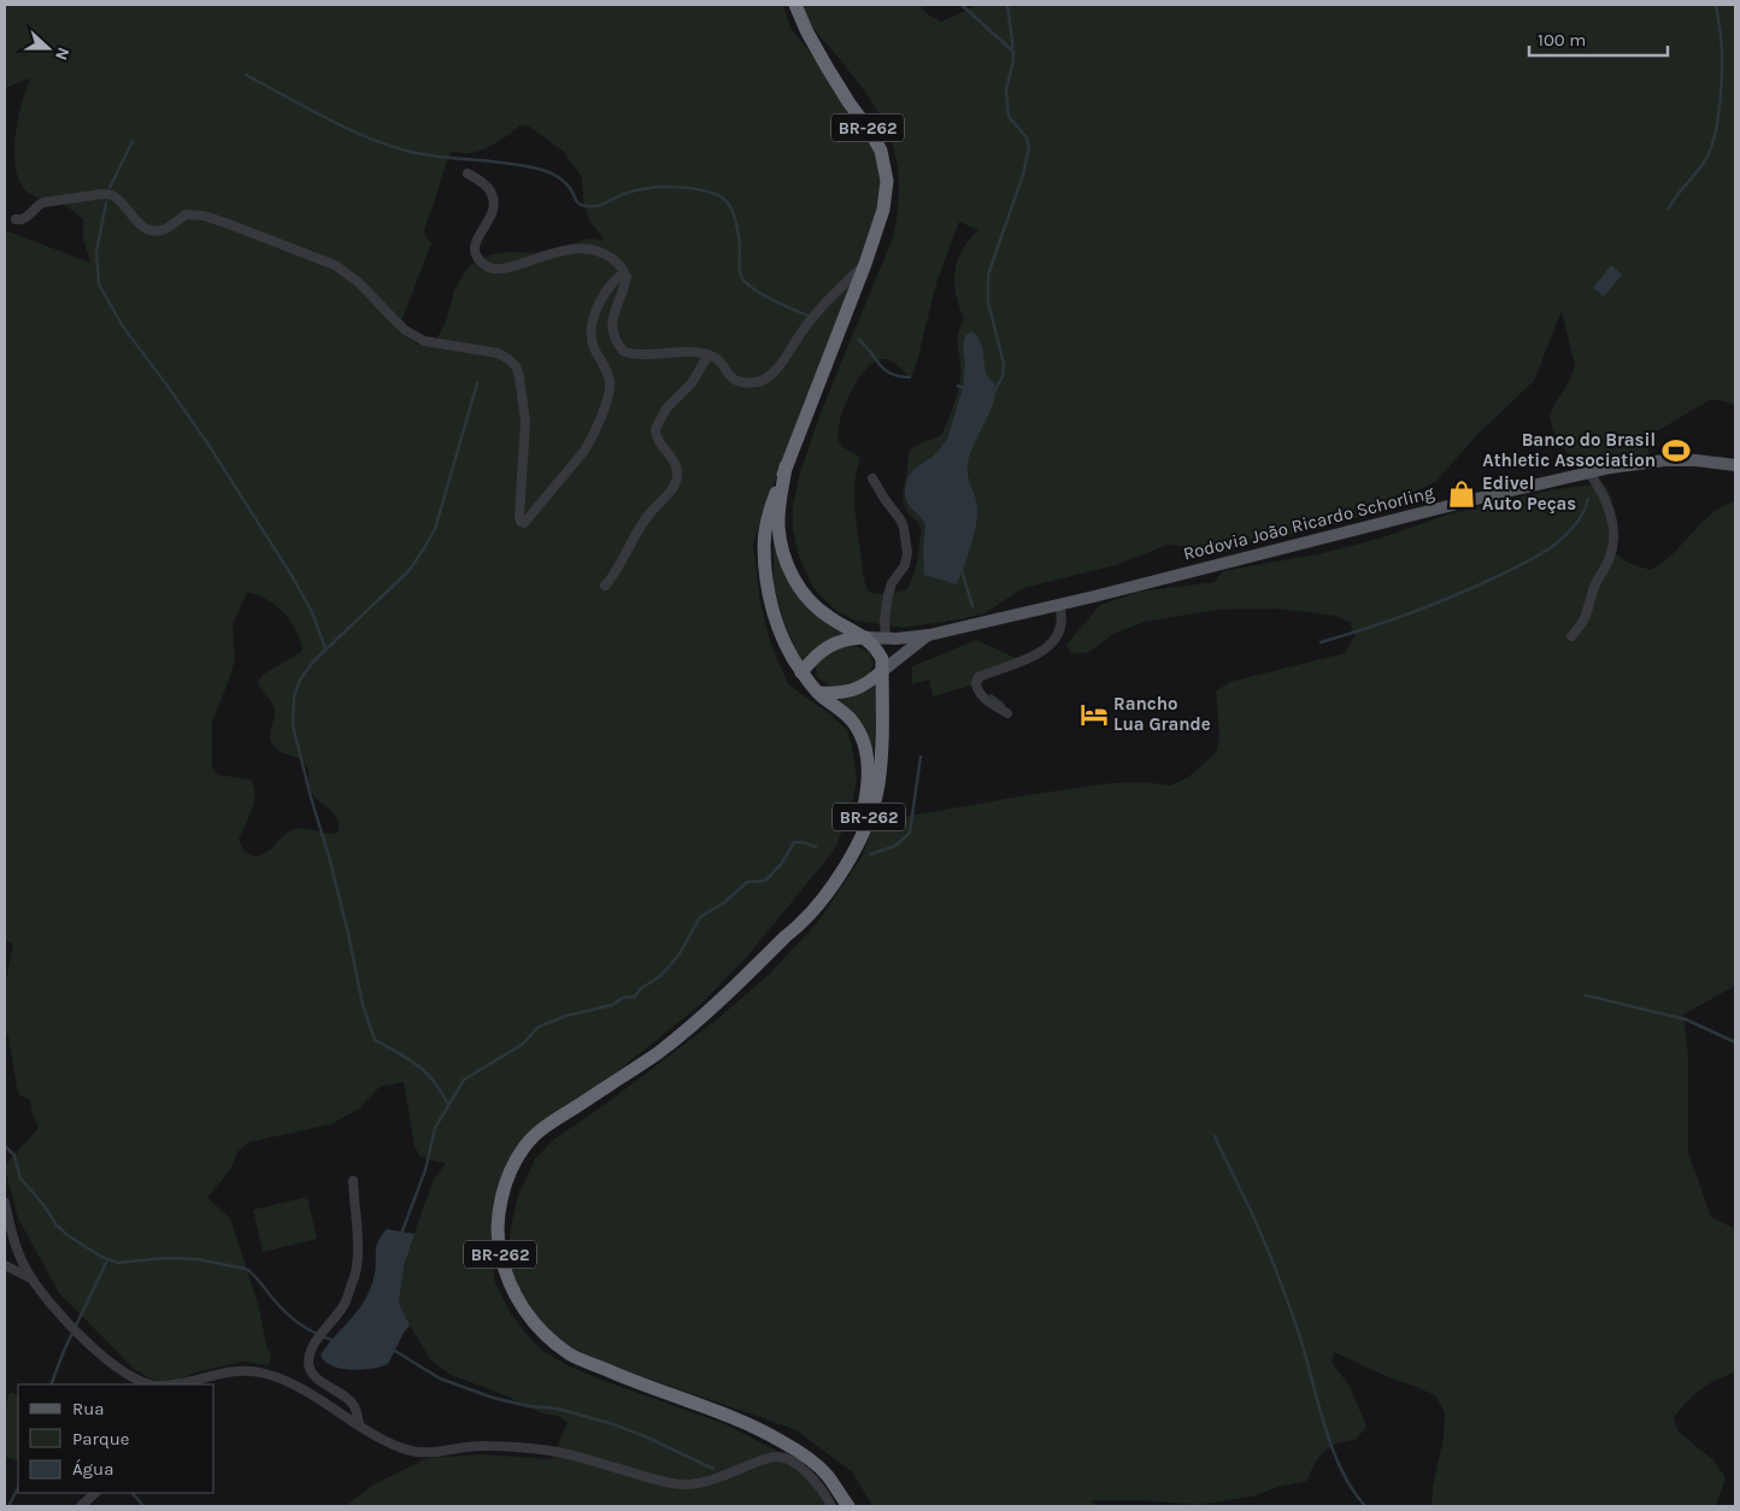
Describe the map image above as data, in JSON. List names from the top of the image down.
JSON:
{
  "streets": {
    "highway": ["BR-262"],
    "main road": ["Rodovia João Ricardo Schorling"]
  },
  "crossings": [
    ["BR-262", "Rodovia João Ricardo Schorling"]
  ],
  "places": {
    "sports": ["Banco do Brasil Athletic Association"],
    "shop": ["Edivel Auto Peças"],
    "hotel": ["Rancho Lua Grande"]
  },
  "legend": ["Rua", "Parque", "Água"],
  "scale_bar": "100 m",
  "north": "right"
}
